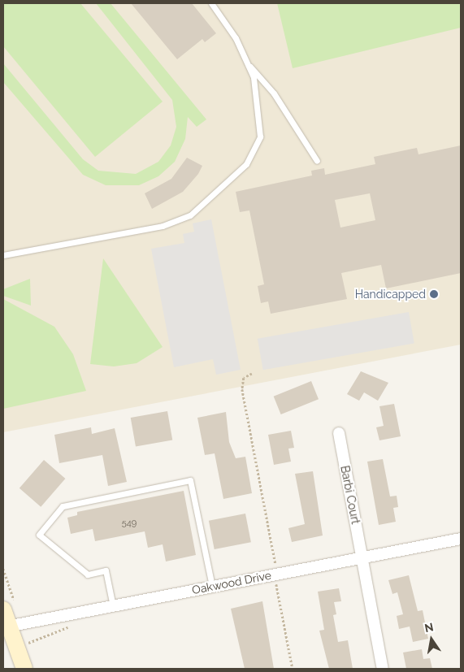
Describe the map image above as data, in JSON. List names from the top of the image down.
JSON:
{
  "streets": {
    "street": ["Barbi Court", "Oakwood Drive"]
  },
  "crossings": [
    ["Barbi Court", "Oakwood Drive"]
  ],
  "places": ["Handicapped"],
  "house_numbers": ["549"],
  "north": "top"
}
